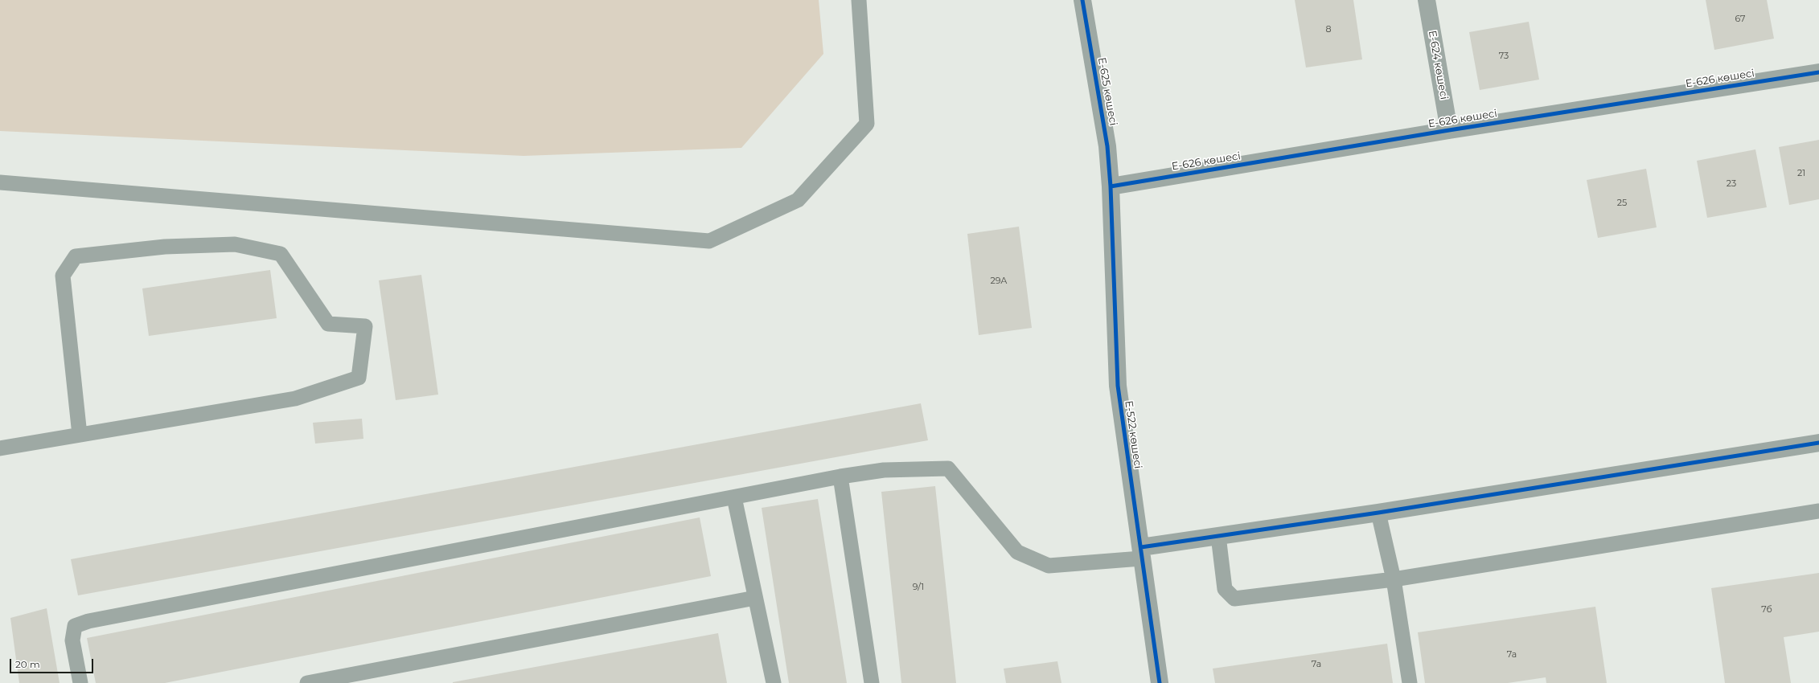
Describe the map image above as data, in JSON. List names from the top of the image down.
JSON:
{
  "streets": {
    "street": [
      "Е-624 көшесі",
      "Е-626 көшесі",
      "Е-625 көшесі",
      "Е-522 көшесі"
    ]
  },
  "crossings": [
    ["Е-624 көшесі", "Е-626 көшесі"],
    ["Е-626 көшесі", "Е-625 көшесі"],
    ["Е-626 көшесі", "Е-522 көшесі"],
    ["Е-625 көшесі", "Е-522 көшесі"]
  ],
  "house_numbers": [
    "67",
    "8",
    "73",
    "21",
    "23",
    "25",
    "29А",
    "9/1",
    "7б",
    "7а",
    "7а"
  ],
  "scale_bar": "20 m"
}
